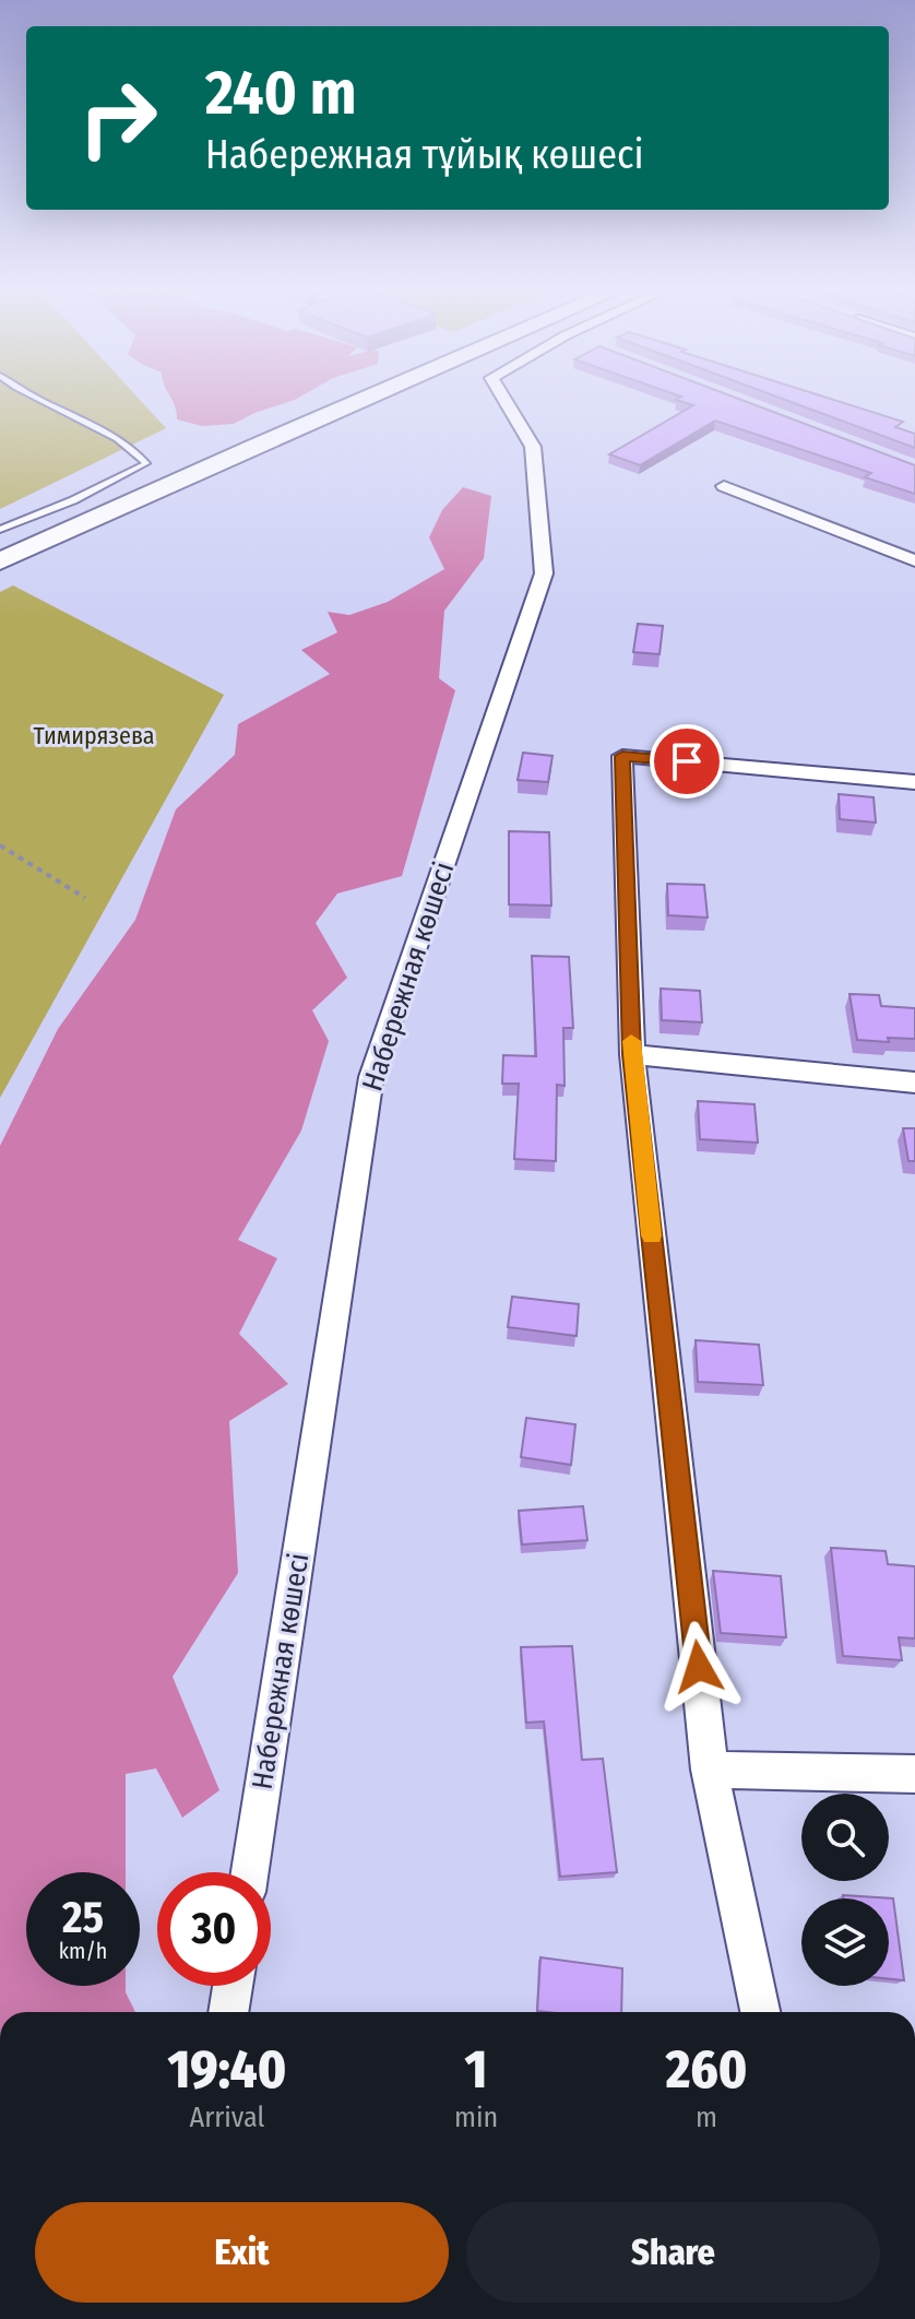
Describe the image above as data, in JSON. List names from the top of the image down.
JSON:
{
  "streets": {
    "street": ["Набережная көшесі"]
  },
  "parks": ["Тимирязева"],
  "page": {
    "turn": ["240 m", "Набережная тұйық көшесі"],
    "speed": "25 km/h",
    "limit": "30",
    "eta": [
      "19:40",
      "Arrival",
      "1",
      "min",
      "260",
      "m"
    ],
    "buttons": ["Exit", "Share"]
  }
}
